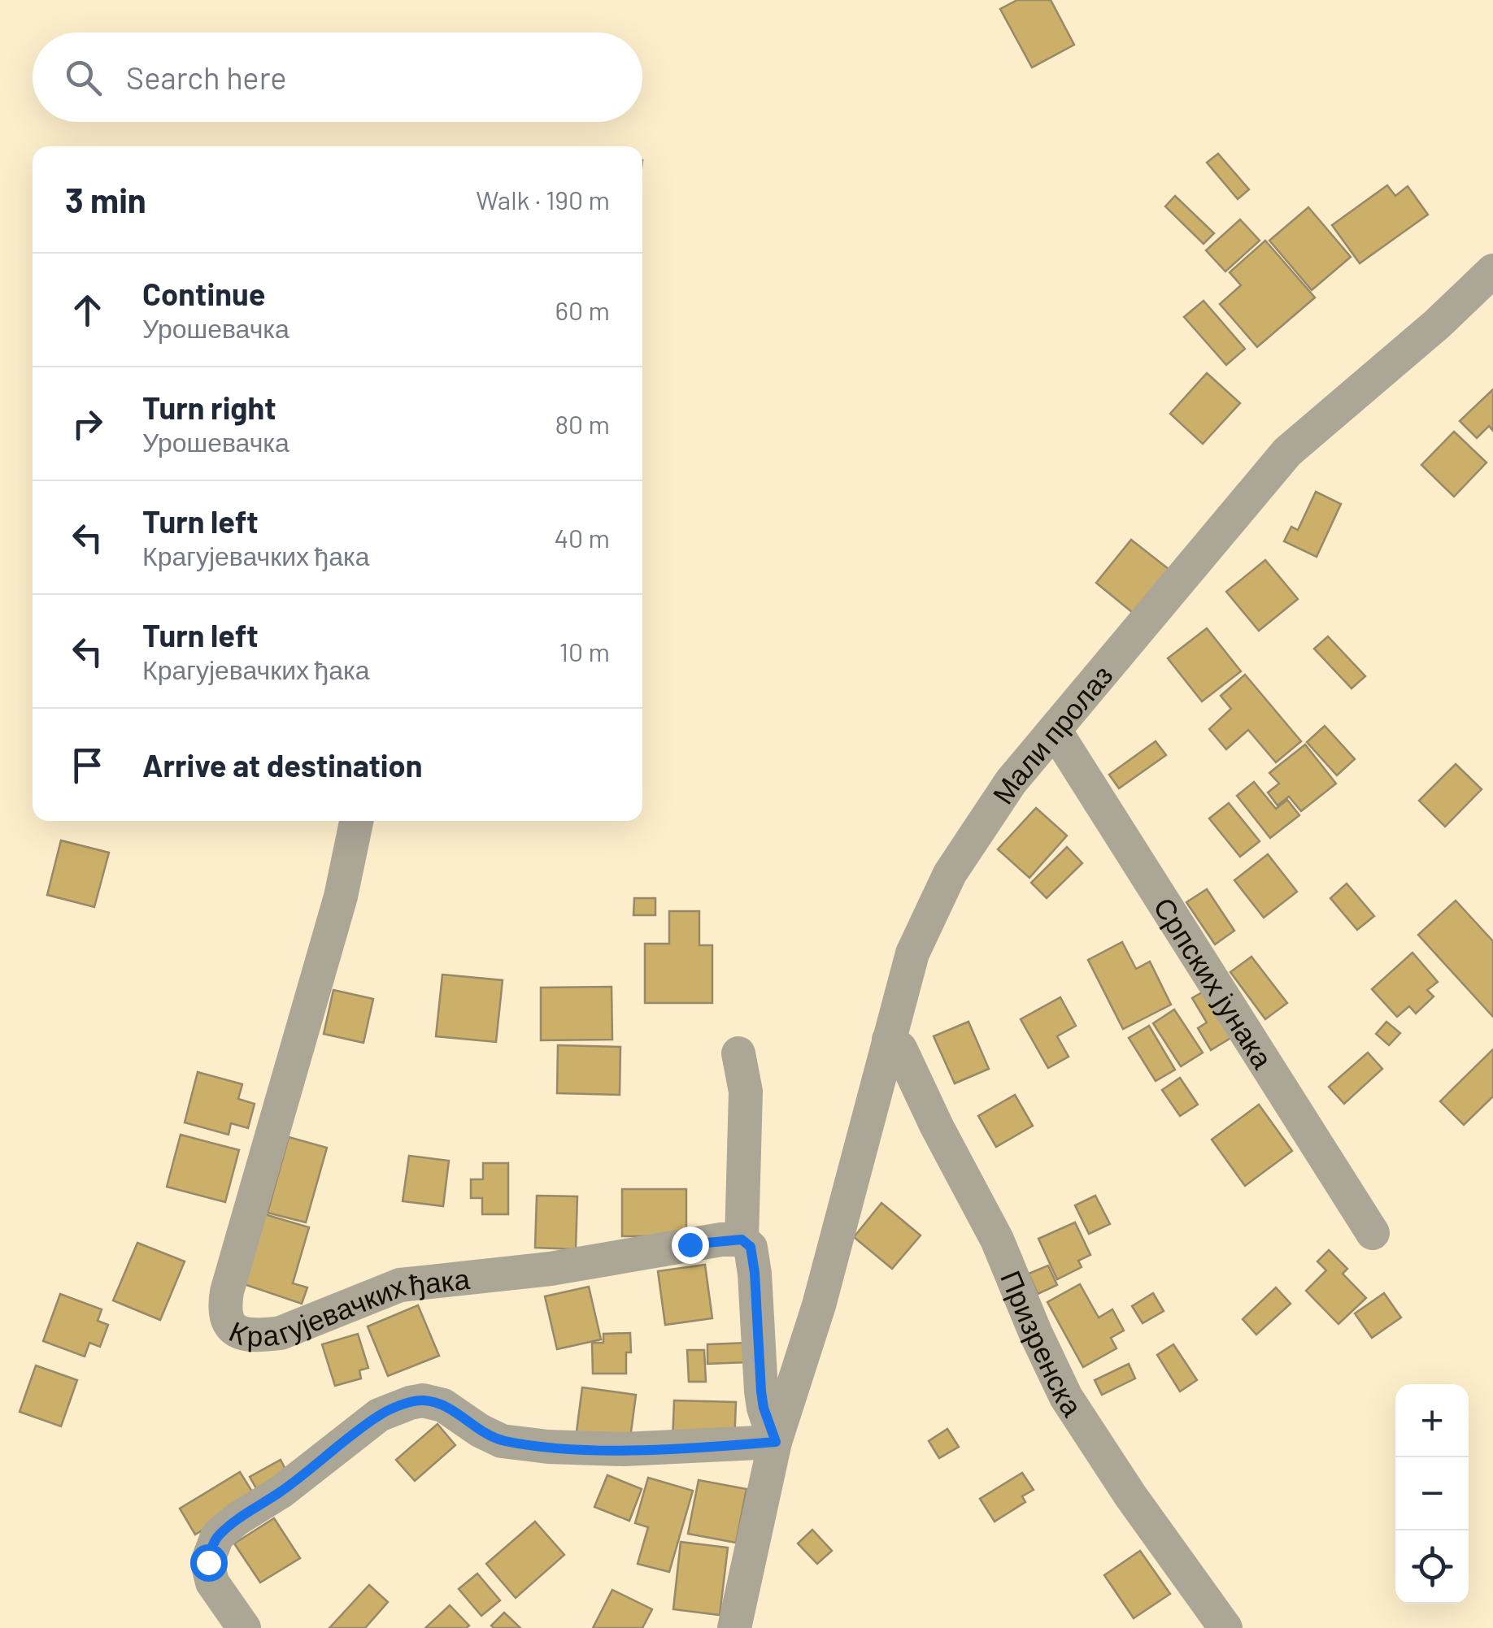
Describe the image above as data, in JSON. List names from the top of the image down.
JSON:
{
  "streets": {
    "street": [
      "Мали пролаз",
      "Српских јунака",
      "Крагујевачких ђака",
      "Призренска"
    ]
  },
  "crossings": [
    ["Мали пролаз", "Српских јунака"],
    ["Мали пролаз", "Призренска"]
  ],
  "page": {
    "search": "Search here",
    "heading": ["3 min", "Walk · 190 m"],
    "list": [
      ["Continue", "Урошевачка", "60 m"],
      ["Turn right", "Урошевачка", "80 m"],
      ["Turn left", "Крагујевачких ђака", "40 m"],
      ["Turn left", "Крагујевачких ђака", "10 m"],
      "Arrive at destination"
    ],
    "map_buttons": ["+", "−"]
  }
}
